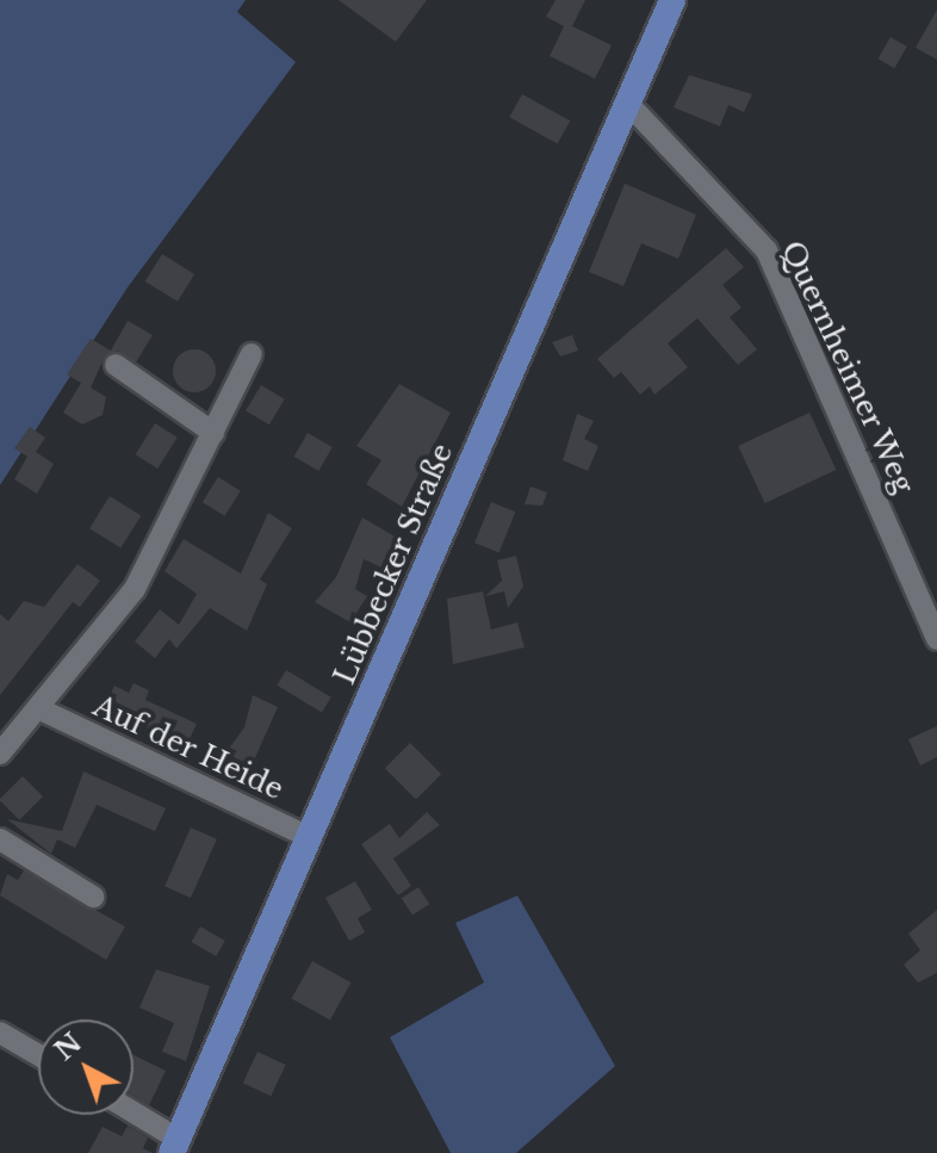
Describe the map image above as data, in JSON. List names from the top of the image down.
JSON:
{
  "streets": {
    "main road": ["Lübbecker Straße"],
    "street": ["Quernheimer Weg", "Auf der Heide"]
  },
  "crossings": [
    ["Quernheimer Weg", "Lübbecker Straße"],
    ["Lübbecker Straße", "Auf der Heide"]
  ],
  "north": "top left"
}
